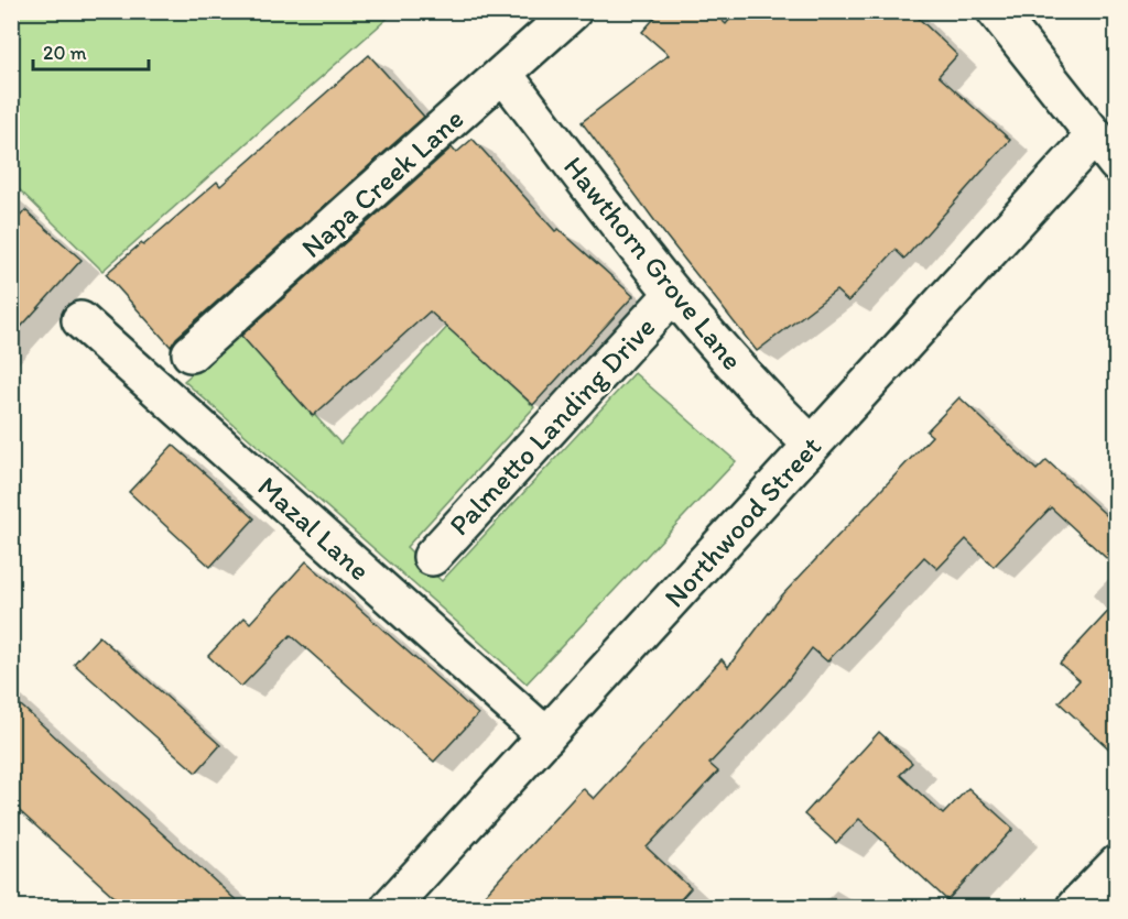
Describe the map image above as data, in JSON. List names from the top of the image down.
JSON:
{
  "streets": {
    "street": [
      "Napa Creek Lane",
      "Hawthorn Grove Lane",
      "Palmetto Landing Drive",
      "Northwood Street",
      "Mazal Lane"
    ]
  },
  "crossings": [
    ["Napa Creek Lane", "Hawthorn Grove Lane"],
    ["Hawthorn Grove Lane", "Palmetto Landing Drive"],
    ["Hawthorn Grove Lane", "Northwood Street"],
    ["Northwood Street", "Mazal Lane"]
  ],
  "scale_bar": "20 m"
}
